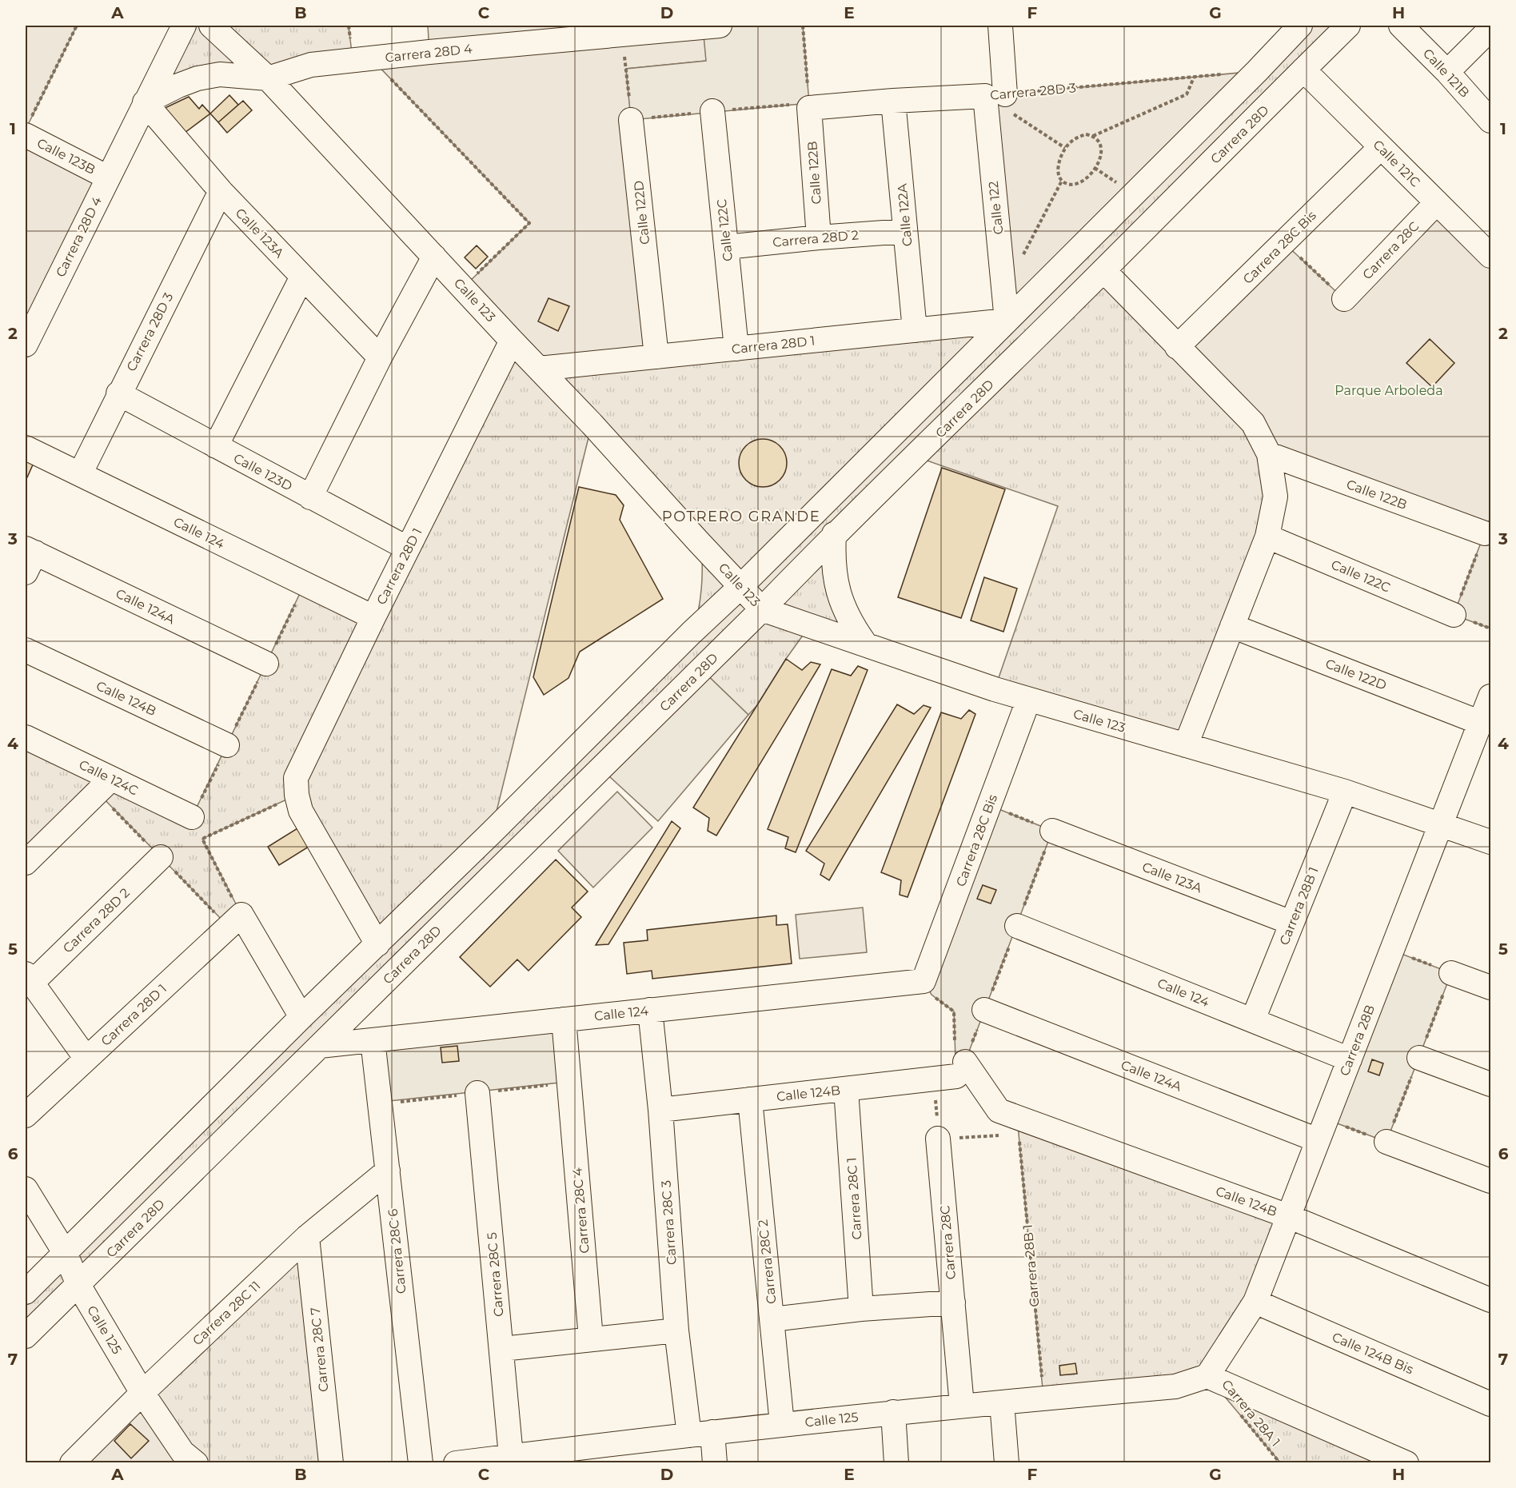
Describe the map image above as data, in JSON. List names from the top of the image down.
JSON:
{
  "streets": {
    "street": [
      "Carrera 28D 4",
      "Calle 121B",
      "Carrera 28D 3",
      "Carrera 28D",
      "Calle 123B",
      "Calle 121C",
      "Calle 122B",
      "Calle 122",
      "Calle 122D",
      "Calle 122A",
      "Calle 122C",
      "Calle 123A",
      "Carrera 28D 2",
      "Carrera 28C Bis",
      "Carrera 28C",
      "Calle 123",
      "Carrera 28D 1",
      "Calle 123D",
      "Calle 124",
      "Calle 124A",
      "Calle 124B",
      "Calle 124C",
      "Carrera 28B 1",
      "Carrera 28B",
      "Carrera 28C 1",
      "Carrera 28C 4",
      "Carrera 28C 3",
      "Carrera 28C 6",
      "Carrera 28C 2",
      "Carrera 28C 5",
      "Carrera 28C 11",
      "Calle 125",
      "Carrera 28C 7",
      "Calle 124B Bis"
    ],
    "path": ["Carrera 28A 1"]
  },
  "crossings": [
    ["Carrera 28D 4", "Calle 123B"],
    ["Carrera 28D 4", "Calle 123A"],
    ["Carrera 28D 4", "Calle 123"],
    ["Carrera 28D 3", "Calle 122B"],
    ["Carrera 28D 3", "Calle 122"],
    ["Carrera 28D 3", "Calle 122A"],
    ["Carrera 28D 3", "Calle 123A"],
    ["Carrera 28D 3", "Calle 123D"],
    ["Carrera 28D 3", "Calle 124"],
    ["Carrera 28D", "Calle 121C"],
    ["Carrera 28D", "Calle 123"],
    ["Carrera 28D", "Calle 124"],
    ["Carrera 28D", "Calle 125"],
    ["Calle 121C", "Carrera 28C Bis"],
    ["Calle 121C", "Carrera 28C"],
    ["Calle 122B", "Carrera 28D 2"],
    ["Calle 122", "Carrera 28D 1"],
    ["Calle 122D", "Carrera 28D 1"],
    ["Calle 122D", "Carrera 28B"],
    ["Calle 122A", "Carrera 28D 2"],
    ["Calle 122A", "Carrera 28D 1"],
    ["Calle 122C", "Carrera 28D 2"],
    ["Calle 122C", "Carrera 28D 1"],
    ["Calle 123A", "Carrera 28B 1"],
    ["Carrera 28C Bis", "Calle 123"],
    ["Carrera 28C Bis", "Calle 124"],
    ["Carrera 28C", "Calle 125"],
    ["Calle 123", "Carrera 28D 1"],
    ["Calle 123", "Carrera 28B 1"],
    ["Calle 123", "Carrera 28B"],
    ["Carrera 28D 1", "Calle 123D"],
    ["Carrera 28D 1", "Calle 124"],
    ["Calle 124", "Carrera 28B 1"],
    ["Calle 124", "Carrera 28B"],
    ["Calle 124", "Carrera 28C 4"],
    ["Calle 124", "Carrera 28C 3"],
    ["Calle 124", "Carrera 28C 6"],
    ["Calle 124A", "Carrera 28B"],
    ["Calle 124B", "Carrera 28B"],
    ["Calle 124B", "Carrera 28C 1"],
    ["Calle 124B", "Carrera 28C 3"],
    ["Calle 124B", "Carrera 28C 2"],
    ["Carrera 28B 1", "Calle 125"],
    ["Carrera 28B", "Calle 125"],
    ["Carrera 28B", "Calle 124B Bis"],
    ["Carrera 28C 3", "Calle 125"],
    ["Carrera 28C 6", "Carrera 28C 11"],
    ["Carrera 28C 2", "Calle 125"],
    ["Carrera 28C 5", "Calle 125"],
    ["Carrera 28C 11", "Calle 125"],
    ["Carrera 28C 11", "Carrera 28C 7"]
  ],
  "districts": ["POTRERO GRANDE"],
  "parks": ["Parque Arboleda"],
  "grid": {
    "columns": [
      "A",
      "B",
      "C",
      "D",
      "E",
      "F",
      "G",
      "H"
    ],
    "rows": [
      "1",
      "2",
      "3",
      "4",
      "5",
      "6",
      "7"
    ]
  }
}
